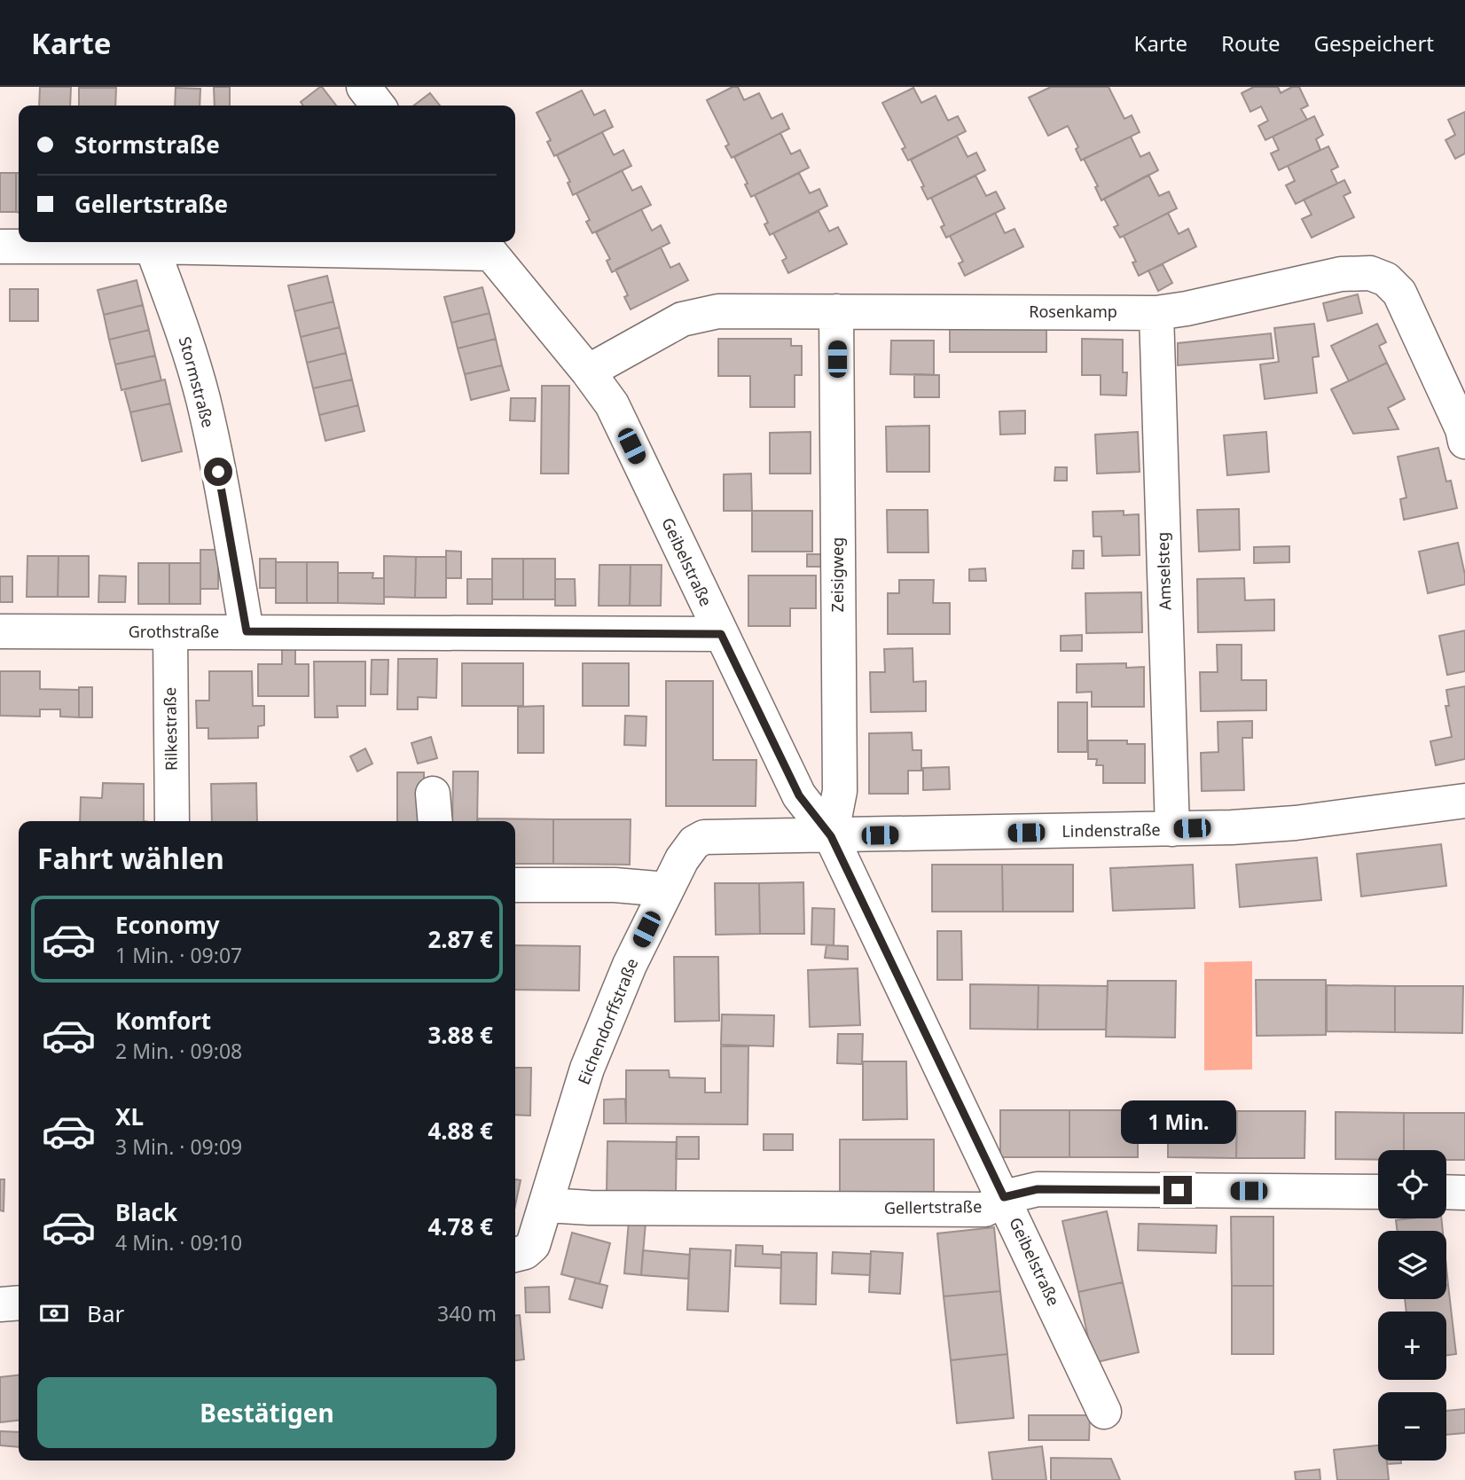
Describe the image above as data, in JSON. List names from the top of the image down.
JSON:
{
  "streets": {
    "street": [
      "Rosenkamp",
      "Stormstraße",
      "Geibelstraße",
      "Amselsteg",
      "Zeisigweg",
      "Grothstraße",
      "Rilkestraße",
      "Lindenstraße",
      "Eichendorffstraße",
      "Gellertstraße"
    ]
  },
  "crossings": [
    ["Rosenkamp", "Geibelstraße"],
    ["Rosenkamp", "Amselsteg"],
    ["Rosenkamp", "Zeisigweg"],
    ["Stormstraße", "Grothstraße"],
    ["Geibelstraße", "Zeisigweg"],
    ["Geibelstraße", "Grothstraße"],
    ["Geibelstraße", "Lindenstraße"],
    ["Geibelstraße", "Eichendorffstraße"],
    ["Geibelstraße", "Gellertstraße"],
    ["Amselsteg", "Lindenstraße"],
    ["Zeisigweg", "Lindenstraße"],
    ["Zeisigweg", "Eichendorffstraße"],
    ["Grothstraße", "Rilkestraße"],
    ["Lindenstraße", "Eichendorffstraße"],
    ["Eichendorffstraße", "Gellertstraße"]
  ],
  "page": {
    "header": "Karte",
    "nav": ["Karte", "Route", "Gespeichert"],
    "banner": ["Stormstraße", "Gellertstraße"],
    "heading": "Fahrt wählen",
    "list": [
      {
        "name": "Economy",
        "note": "1 Min. · 09:07",
        "value": "2.87 €"
      },
      {
        "name": "Komfort",
        "note": "2 Min. · 09:08",
        "value": "3.88 €"
      },
      {
        "name": "XL",
        "note": "3 Min. · 09:09",
        "value": "4.88 €"
      },
      {
        "name": "Black",
        "note": "4 Min. · 09:10",
        "value": "4.78 €"
      }
    ],
    "bubble": "1 Min.",
    "map_buttons": ["+", "−"],
    "pay": ["Bar", "340 m"],
    "buttons": "Bestätigen"
  }
}
